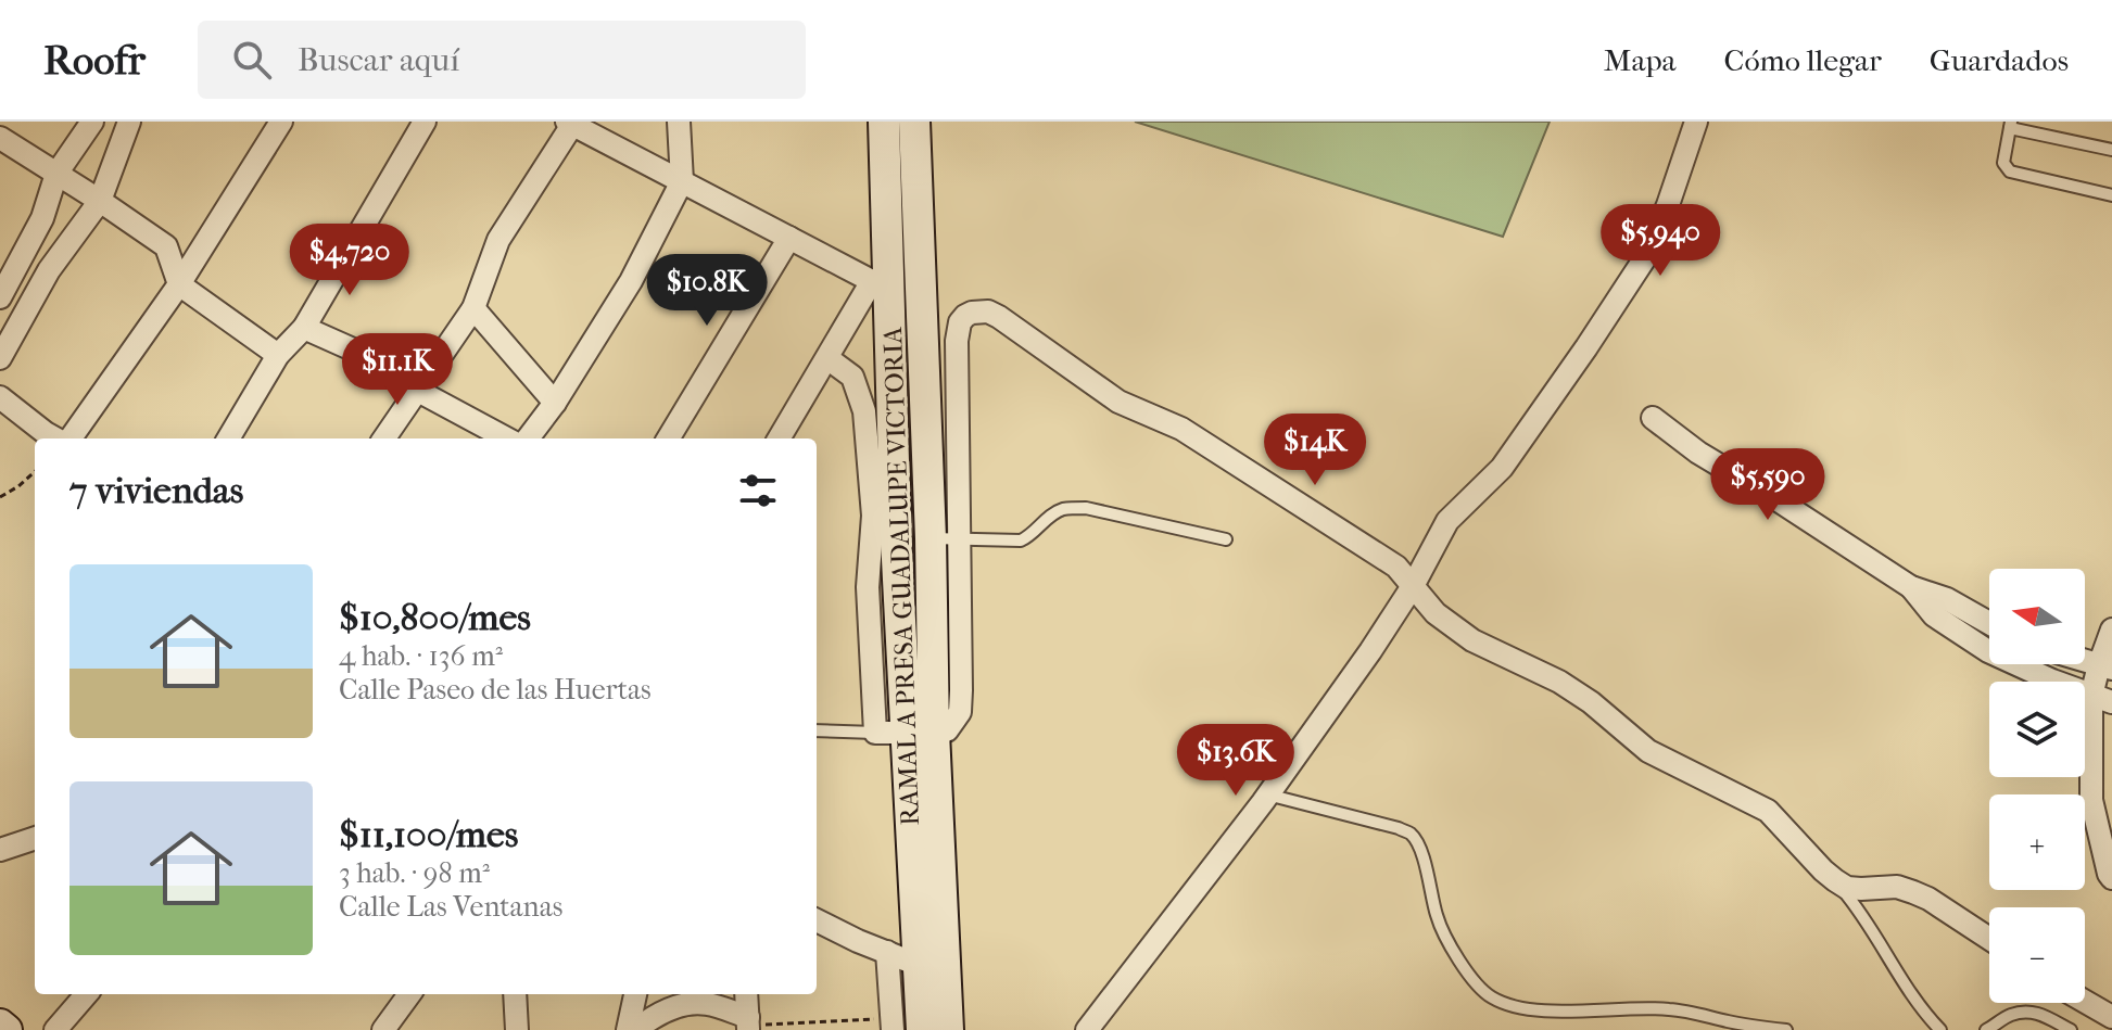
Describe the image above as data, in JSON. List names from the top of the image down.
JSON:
{
  "streets": {
    "main road": ["RAMAL A PRESA GUADALUPE VICTORIA"]
  },
  "north": "left",
  "page": {
    "header": "Roofr",
    "search": "Buscar aquí",
    "nav": ["Mapa", "Cómo llegar", "Guardados"],
    "price": [
      "$5,940",
      "$4,720",
      "$10.8K",
      "$11.1K",
      "$14K",
      "$5,590",
      "$13.6K"
    ],
    "heading": "7 viviendas",
    "list": [
      {
        "name": "$10,800/mes",
        "note": "4 hab. · 136 m² · Calle Paseo de las Huertas"
      },
      {
        "name": "$11,100/mes",
        "note": "3 hab. · 98 m² · Calle Las Ventanas"
      }
    ],
    "map_buttons": ["+", "−"]
  }
}
